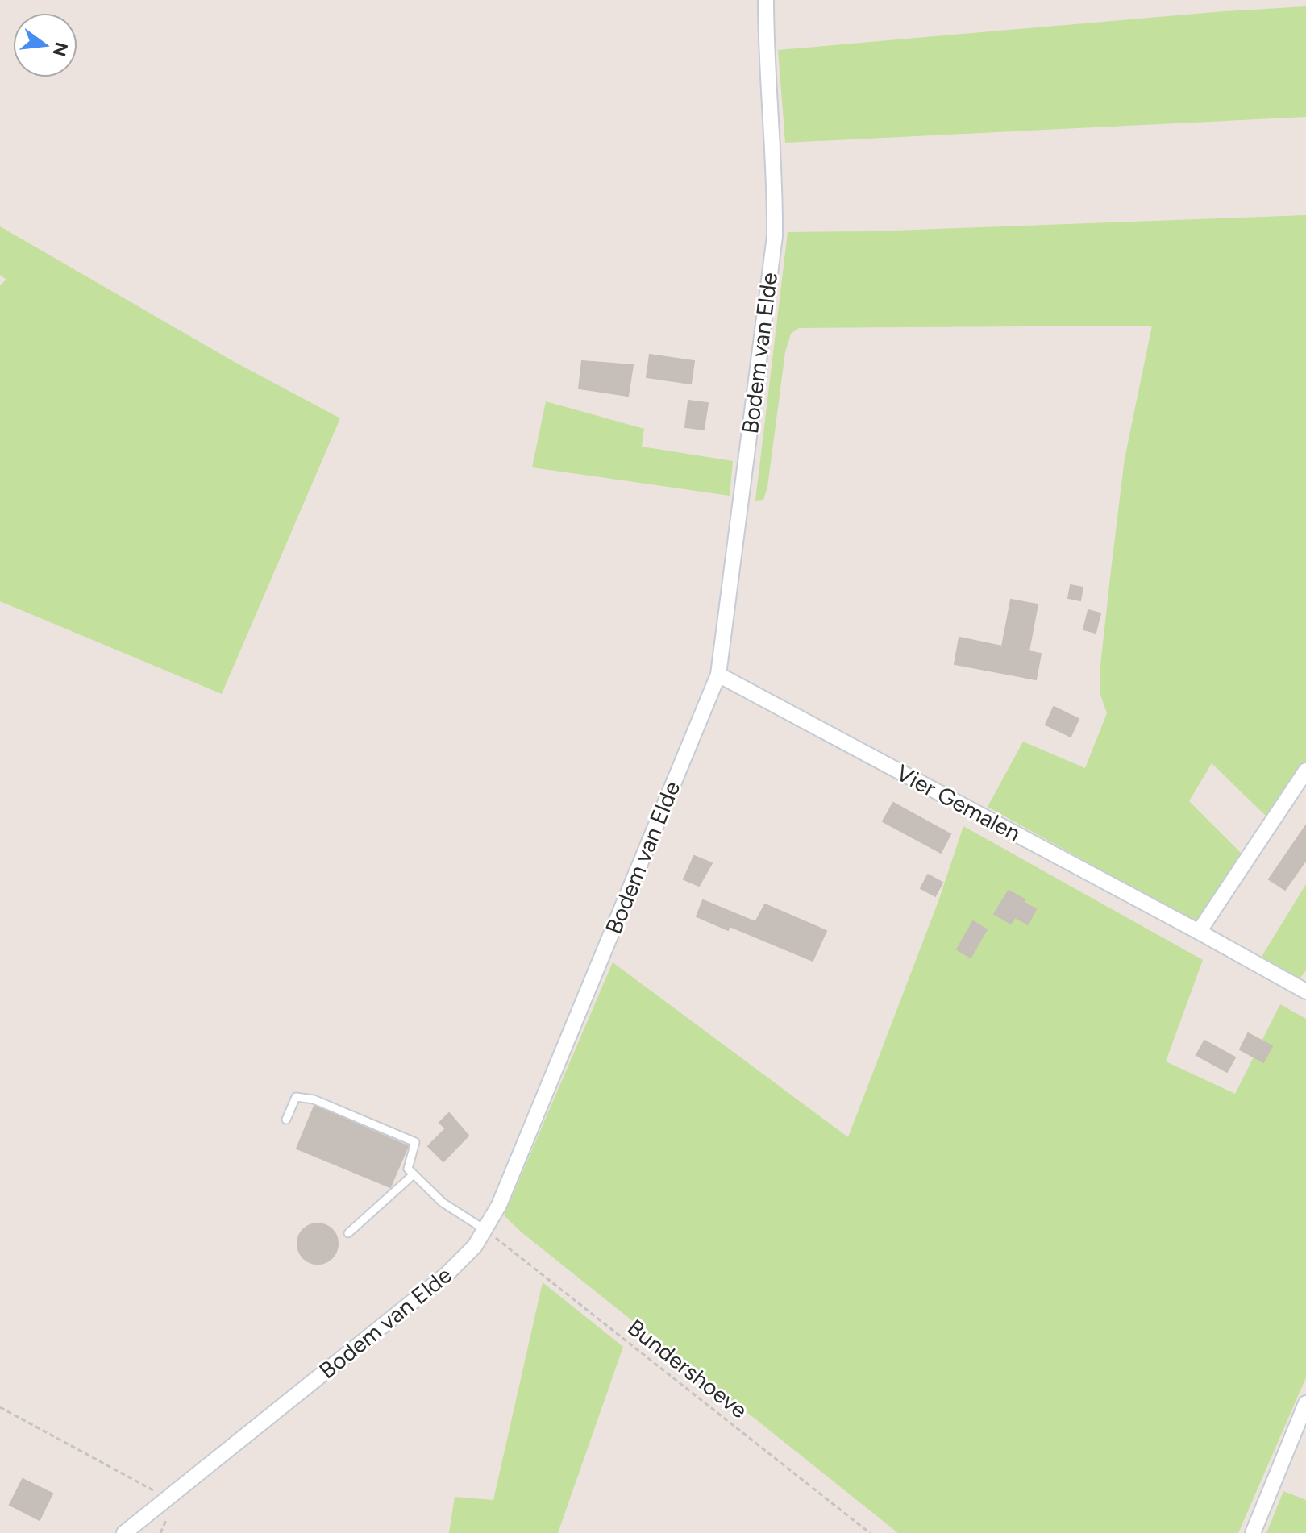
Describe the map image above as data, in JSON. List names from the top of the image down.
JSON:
{
  "streets": {
    "street": ["Bodem van Elde", "Vier Gemalen"],
    "path": ["Bundershoeve"]
  },
  "crossings": [
    ["Bodem van Elde", "Vier Gemalen"],
    ["Bodem van Elde", "Bundershoeve"]
  ],
  "north": "right"
}
